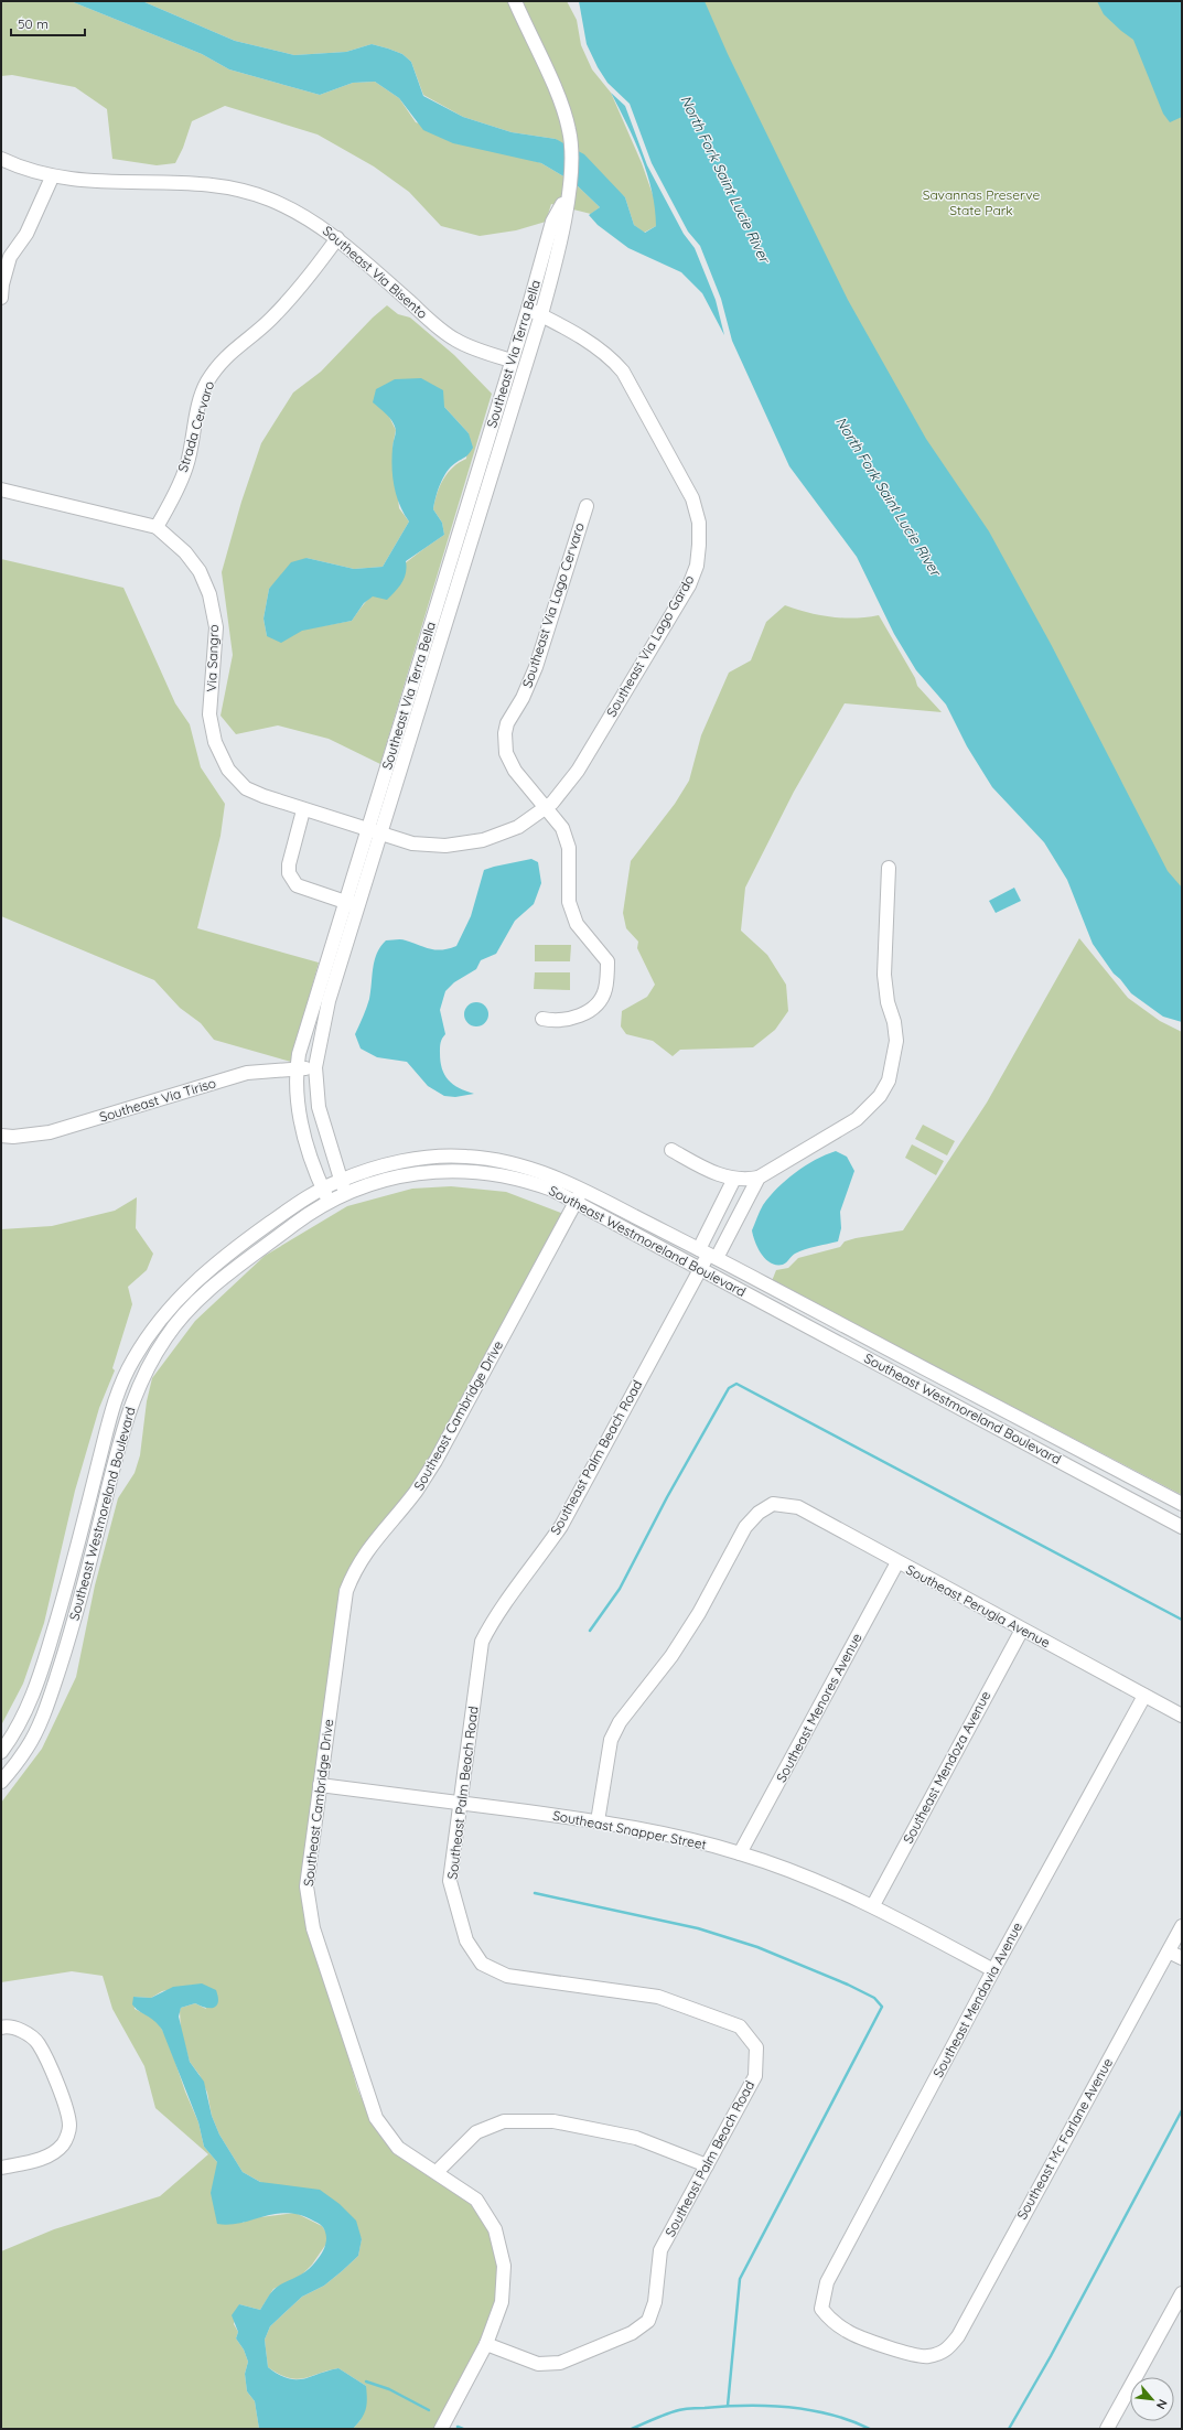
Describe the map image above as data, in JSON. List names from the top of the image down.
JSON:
{
  "streets": {
    "street": [
      "Southeast Via Bisento",
      "Southeast Via Terra Bella",
      "Strada Cervaro",
      "Southeast Via Lago Cervaro",
      "Southeast Via Lago Gardo",
      "Via Sangro",
      "Southeast Via Tiriso",
      "Southeast Westmoreland Boulevard",
      "Southeast Cambridge Drive",
      "Southeast Palm Beach Road",
      "Southeast Perugia Avenue",
      "Southeast Menores Avenue",
      "Southeast Mendoza Avenue",
      "Southeast Snapper Street",
      "Southeast Mendavia Avenue",
      "Southeast Mc Farlane Avenue"
    ]
  },
  "crossings": [
    ["Southeast Via Bisento", "Southeast Via Terra Bella"],
    ["Southeast Via Bisento", "Strada Cervaro"],
    ["Southeast Via Terra Bella", "Southeast Via Lago Gardo"],
    ["Southeast Via Terra Bella", "Via Sangro"],
    ["Southeast Via Terra Bella", "Southeast Via Tiriso"],
    ["Southeast Via Terra Bella", "Southeast Westmoreland Boulevard"],
    ["Strada Cervaro", "Via Sangro"],
    ["Southeast Via Lago Cervaro", "Southeast Via Lago Gardo"],
    ["Southeast Via Lago Gardo", "Via Sangro"],
    ["Southeast Westmoreland Boulevard", "Southeast Cambridge Drive"],
    ["Southeast Westmoreland Boulevard", "Southeast Palm Beach Road"],
    ["Southeast Cambridge Drive", "Southeast Palm Beach Road"],
    ["Southeast Cambridge Drive", "Southeast Snapper Street"],
    ["Southeast Palm Beach Road", "Southeast Snapper Street"],
    ["Southeast Perugia Avenue", "Southeast Menores Avenue"],
    ["Southeast Perugia Avenue", "Southeast Mendoza Avenue"],
    ["Southeast Perugia Avenue", "Southeast Snapper Street"],
    ["Southeast Perugia Avenue", "Southeast Mendavia Avenue"],
    ["Southeast Menores Avenue", "Southeast Snapper Street"],
    ["Southeast Mendoza Avenue", "Southeast Snapper Street"],
    ["Southeast Snapper Street", "Southeast Mendavia Avenue"],
    ["Southeast Mendavia Avenue", "Southeast Mc Farlane Avenue"]
  ],
  "water": ["North Fork Saint Lucie River"],
  "parks": ["Savannas Preserve State Park"],
  "scale_bar": "50 m",
  "north": "bottom right"
}
